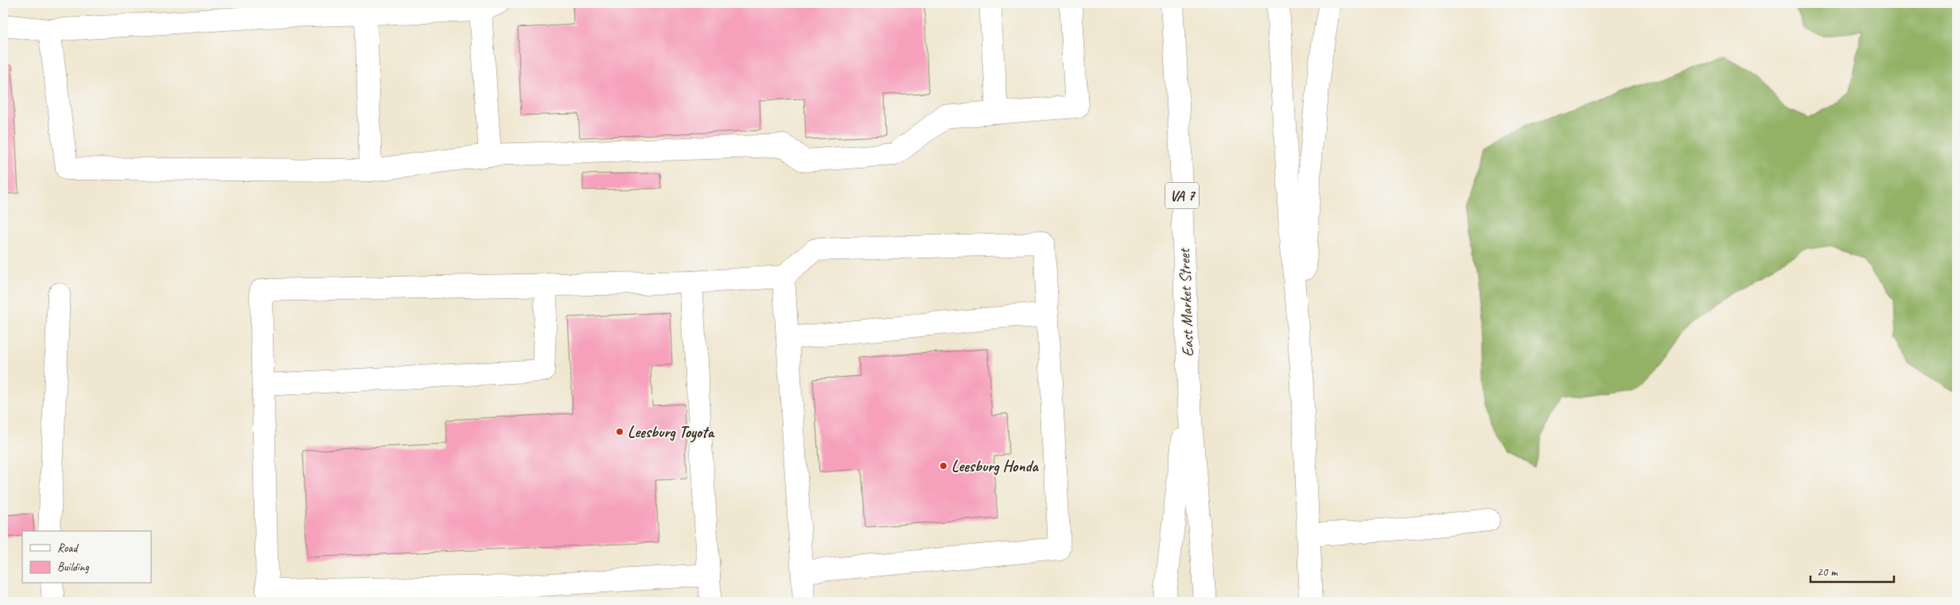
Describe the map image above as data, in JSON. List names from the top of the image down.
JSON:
{
  "streets": {
    "main road": ["VA 7", "East Market Street"]
  },
  "places": ["Leesburg Toyota", "Leesburg Honda"],
  "legend": ["Road", "Building"],
  "scale_bar": "20 m"
}
